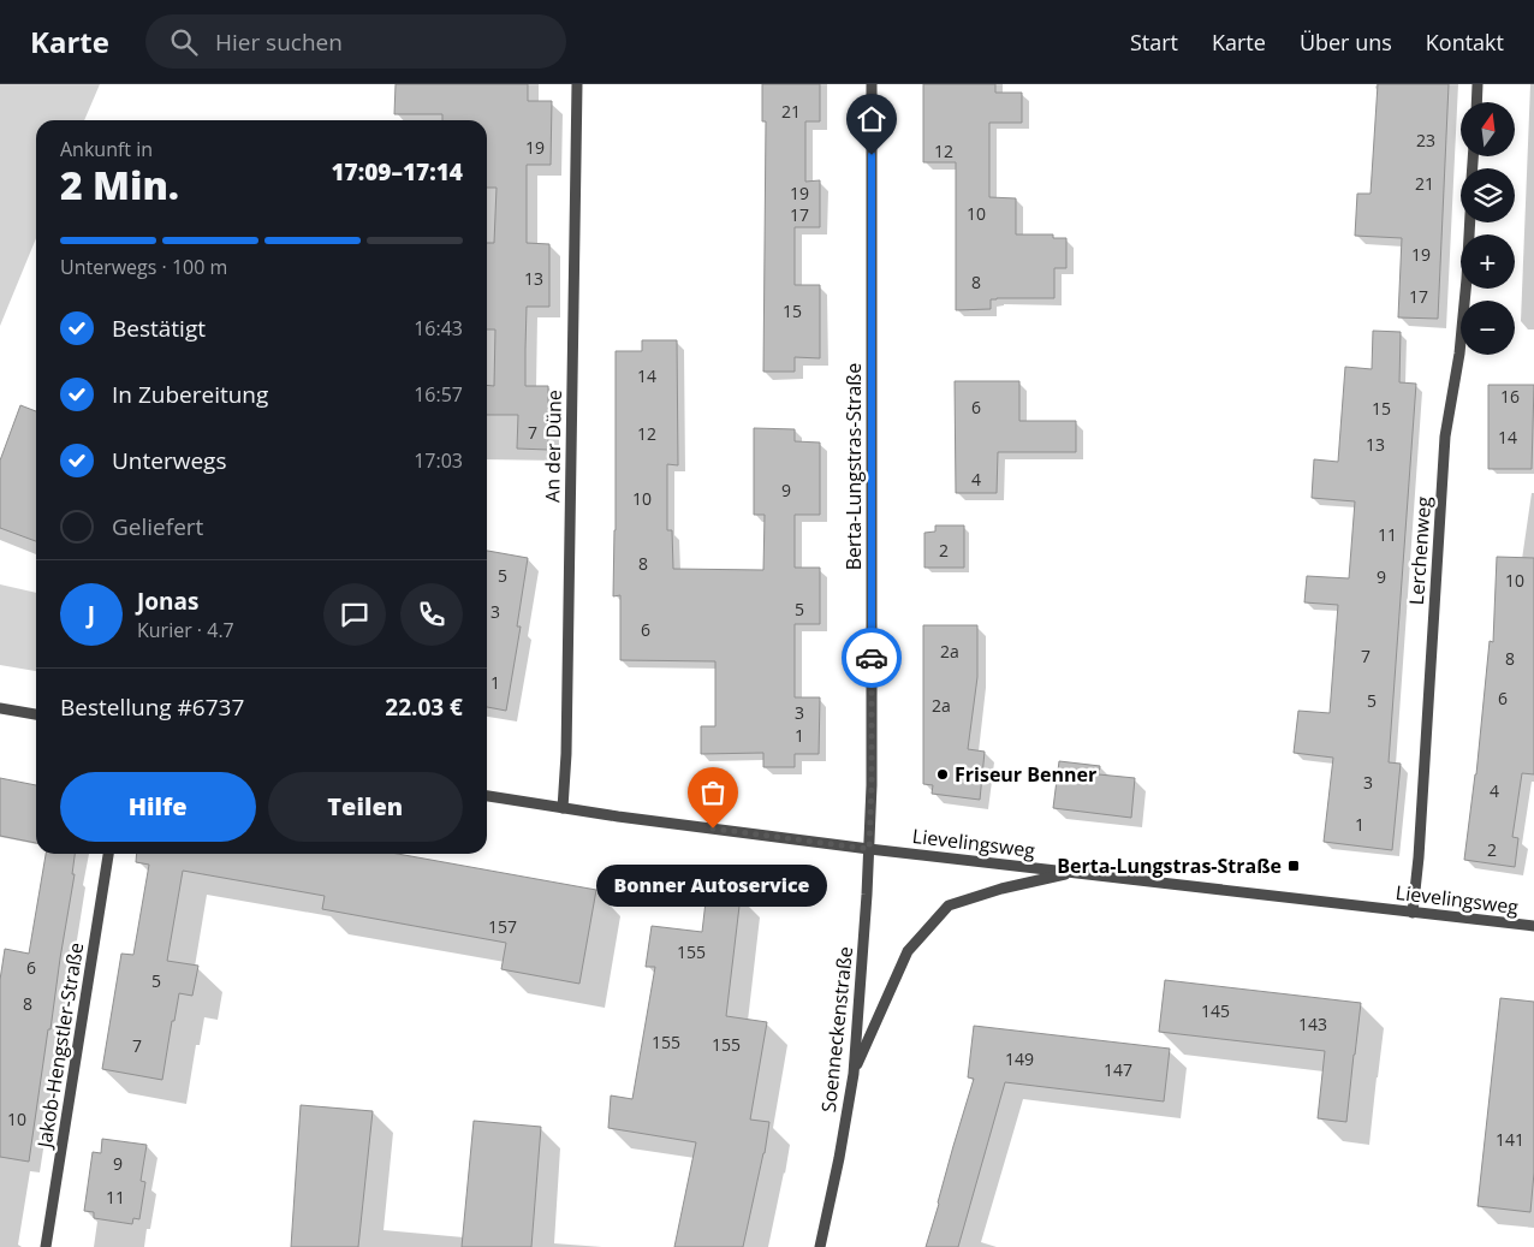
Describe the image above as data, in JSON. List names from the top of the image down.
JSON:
{
  "streets": {
    "street": [
      "An der Düne",
      "Berta-Lungstras-Straße",
      "Lerchenweg",
      "Lievelingsweg",
      "Soenneckenstraße",
      "Jakob-Hengstler-Straße"
    ]
  },
  "crossings": [
    ["An der Düne", "Lievelingsweg"],
    ["Berta-Lungstras-Straße", "Lievelingsweg"],
    ["Berta-Lungstras-Straße", "Soenneckenstraße"],
    ["Lerchenweg", "Lievelingsweg"],
    ["Lievelingsweg", "Soenneckenstraße"]
  ],
  "places": {
    "other": ["Friseur Benner", "Bonner Autoservice"],
    "transit": ["Berta-Lungstras-Straße"]
  },
  "house_numbers": [
    "21",
    "23",
    "19",
    "12",
    "21",
    "19",
    "10",
    "17",
    "19",
    "13",
    "8",
    "17",
    "15",
    "14",
    "16",
    "6",
    "15",
    "7",
    "12",
    "14",
    "13",
    "4",
    "9",
    "10",
    "11",
    "2",
    "8",
    "5",
    "9",
    "10",
    "5",
    "3",
    "6",
    "2a",
    "7",
    "8",
    "1",
    "6",
    "5",
    "2a",
    "3",
    "1",
    "3",
    "4",
    "1",
    "2",
    "157",
    "155",
    "6",
    "5",
    "8",
    "145",
    "143",
    "155",
    "155",
    "7",
    "149",
    "147",
    "10",
    "141",
    "9",
    "11"
  ],
  "north": "top",
  "page": {
    "header": "Karte",
    "search": "Hier suchen",
    "nav": [
      "Start",
      "Karte",
      "Über uns",
      "Kontakt"
    ],
    "map_buttons": ["+", "−"],
    "heading": ["2 Min.", "Ankunft in", "17:09–17:14"],
    "panel": [
      "Jonas",
      "Kurier · 4.7",
      "Bestellung #6737",
      "22.03 €"
    ],
    "bar": "Unterwegs · 100 m",
    "list": [
      ["Bestätigt", "16:43"],
      ["In Zubereitung", "16:57"],
      ["Unterwegs", "17:03"],
      "Geliefert"
    ],
    "round": "J",
    "buttons": ["Hilfe", "Teilen"],
    "bubble": "Bonner Autoservice"
  }
}
